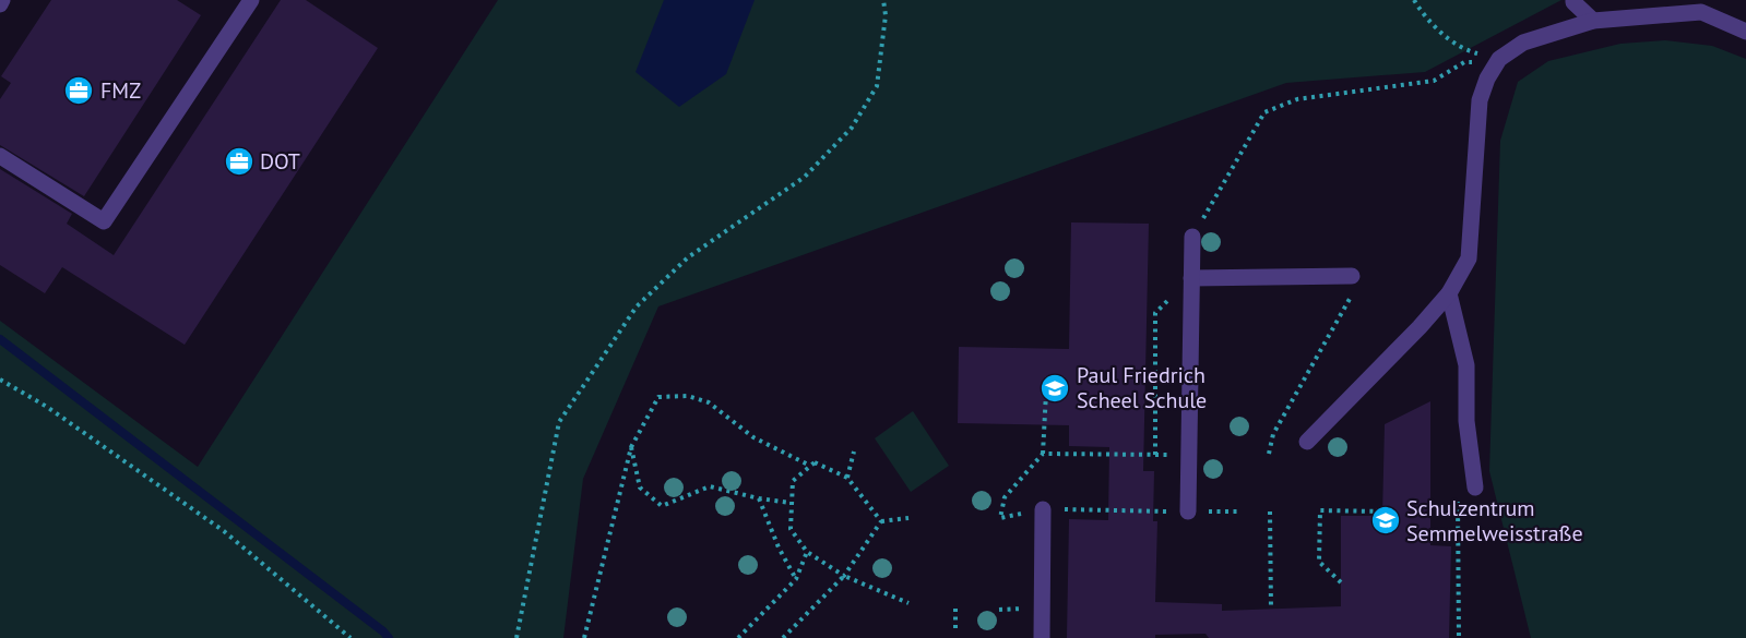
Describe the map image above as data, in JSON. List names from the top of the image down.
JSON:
{
  "places": {
    "office": ["FMZ", "DOT"],
    "school or university": ["Paul Friedrich Scheel Schule", "Schulzentrum Semmelweisstraße"]
  }
}
